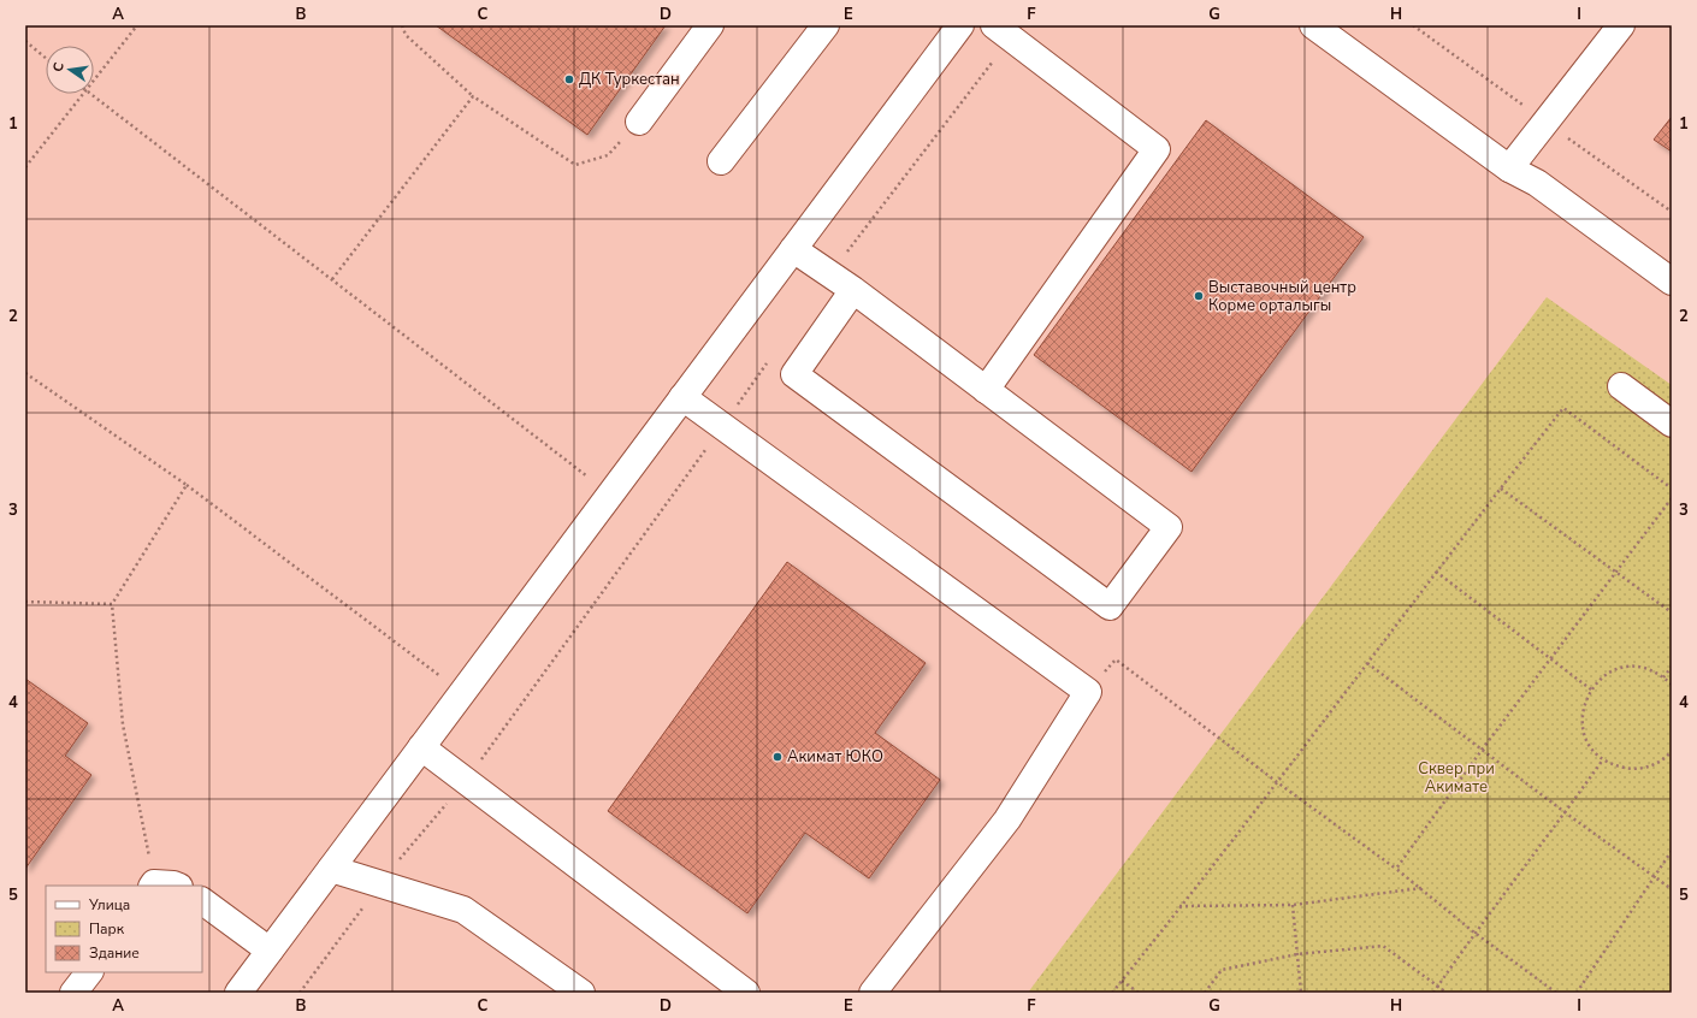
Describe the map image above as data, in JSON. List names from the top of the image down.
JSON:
{
  "parks": ["Сквер при Акимате"],
  "places": ["ДК Туркестан", "Выставочный центр Корме орталыгы", "Акимат ЮКО"],
  "legend": ["Улица", "Парк", "Здание"],
  "north": "left",
  "grid": {
    "columns": [
      "A",
      "B",
      "C",
      "D",
      "E",
      "F",
      "G",
      "H",
      "I"
    ],
    "rows": [
      "1",
      "2",
      "3",
      "4",
      "5"
    ]
  }
}
